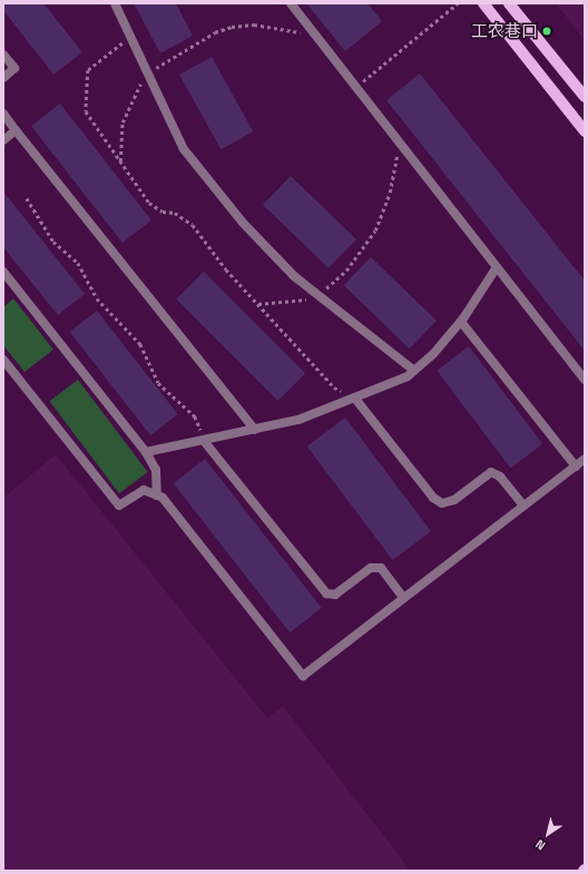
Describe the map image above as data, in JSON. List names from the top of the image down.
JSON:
{
  "places": ["工农巷口"],
  "north": "bottom left"
}
